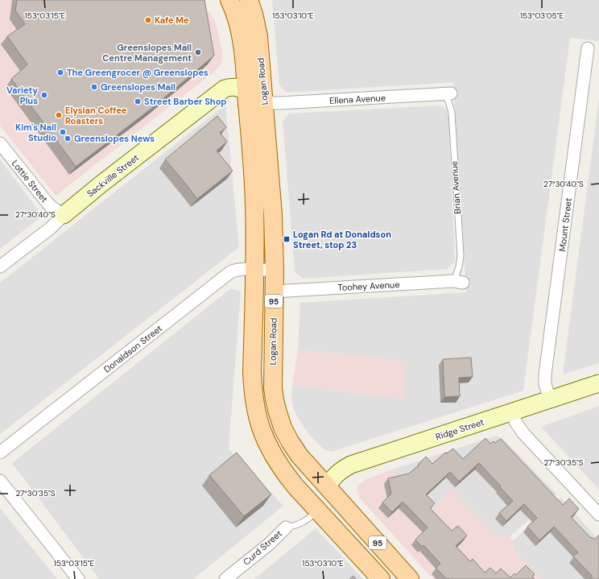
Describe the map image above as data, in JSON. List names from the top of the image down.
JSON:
{
  "streets": {
    "main road": ["Logan Road", "95"],
    "street": [
      "Ellena Avenue",
      "Sackville Street",
      "Lottie Street",
      "Mount Street",
      "Toohey Avenue",
      "Donaldson Street",
      "Ridge Street",
      "Curd Street"
    ],
    "lane": ["Brian Avenue"]
  },
  "crossings": [
    ["Logan Road", "Ellena Avenue"],
    ["Logan Road", "Sackville Street"],
    ["Logan Road", "Toohey Avenue"],
    ["Logan Road", "Donaldson Street"],
    ["Logan Road", "Ridge Street"],
    ["Logan Road", "Curd Street"],
    ["Ellena Avenue", "Brian Avenue"],
    ["Sackville Street", "Lottie Street"],
    ["Brian Avenue", "Toohey Avenue"],
    ["Mount Street", "Ridge Street"]
  ],
  "places": {
    "other": [
      "Kafe Me",
      "Greenslopes Mall Centre Management",
      "The Greengrocer @ Greenslopes",
      "Greenslopes Mall",
      "Variety Plus",
      "Street Barber Shop",
      "Elysian Coffee Roasters",
      "Kim's Nail Studio",
      "Greenslopes News"
    ],
    "transit": ["Logan Rd at Donaldson Street, stop 23"]
  },
  "coordinates": [
    "153°03'15\"E",
    "153°03'10\"E",
    "153°03'05\"E",
    "27°30'40\"S",
    "27°30'35\"S"
  ]
}
